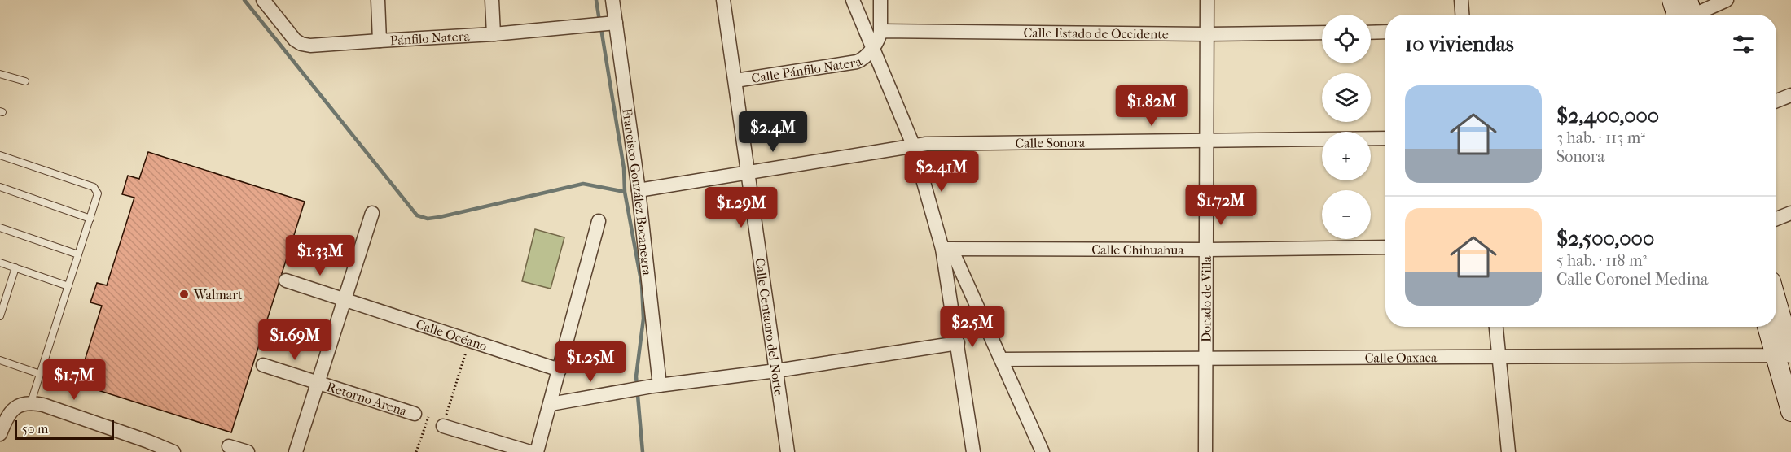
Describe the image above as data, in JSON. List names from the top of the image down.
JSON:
{
  "streets": {
    "street": [
      "Calle Estado de Occidente",
      "Pánfilo Natera",
      "Calle Pánfilo Natera",
      "Calle Sonora",
      "Francisco González Bocanegra",
      "Calle Chihuahua",
      "Dorado de Villa",
      "Calle Centauro del Norte",
      "Calle Océano",
      "Calle Oaxaca",
      "Retorno Arena"
    ]
  },
  "crossings": [
    ["Calle Estado de Occidente", "Dorado de Villa"],
    ["Pánfilo Natera", "Francisco González Bocanegra"],
    ["Calle Pánfilo Natera", "Calle Centauro del Norte"],
    ["Calle Sonora", "Francisco González Bocanegra"],
    ["Calle Sonora", "Dorado de Villa"],
    ["Calle Sonora", "Calle Centauro del Norte"],
    ["Calle Chihuahua", "Dorado de Villa"],
    ["Dorado de Villa", "Calle Oaxaca"]
  ],
  "places": ["Walmart"],
  "scale_bar": "50 m",
  "page": {
    "map_buttons": ["+", "−"],
    "heading": "10 viviendas",
    "list": [
      {
        "name": "$2,400,000",
        "note": "3 hab. · 113 m² · Sonora"
      },
      {
        "name": "$2,500,000",
        "note": "5 hab. · 118 m² · Calle Coronel Medina"
      }
    ],
    "price": [
      "$1.82M",
      "$2.4M",
      "$2.41M",
      "$1.72M",
      "$1.29M",
      "$1.33M",
      "$2.5M",
      "$1.69M",
      "$1.25M",
      "$1.7M"
    ],
    "scale": "50 m"
  }
}
